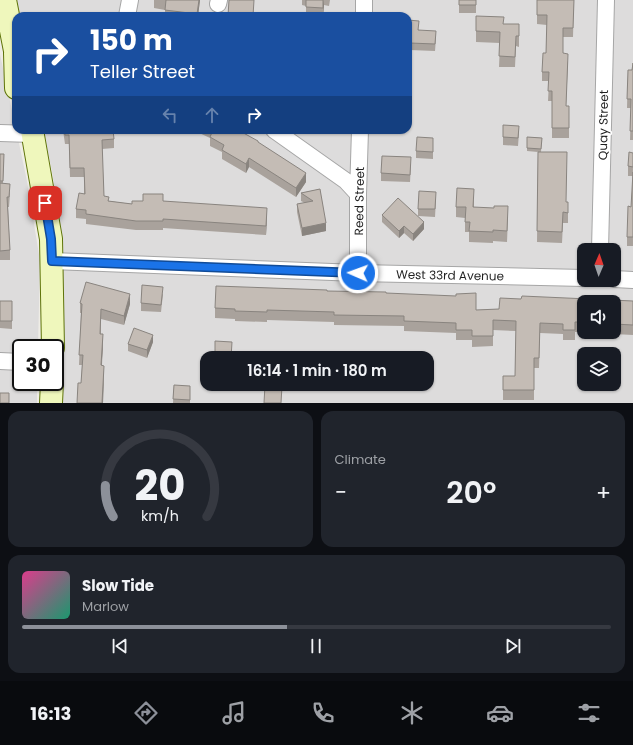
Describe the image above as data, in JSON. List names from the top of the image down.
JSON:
{
  "streets": {
    "street": ["Quay Street", "Reed Street", "West 33rd Avenue"]
  },
  "crossings": [
    ["Reed Street", "West 33rd Avenue"]
  ],
  "north": "top",
  "page": {
    "turn": ["150 m", "Teller Street"],
    "limit": "30",
    "trip": "16:14 · 1 min · 180 m",
    "tile": "Climate",
    "heat": ["−", "20°", "+"],
    "song": ["Slow Tide", "Marlow"],
    "tabs": "16:13",
    "gauge": ["20", "km/h"]
  }
}
